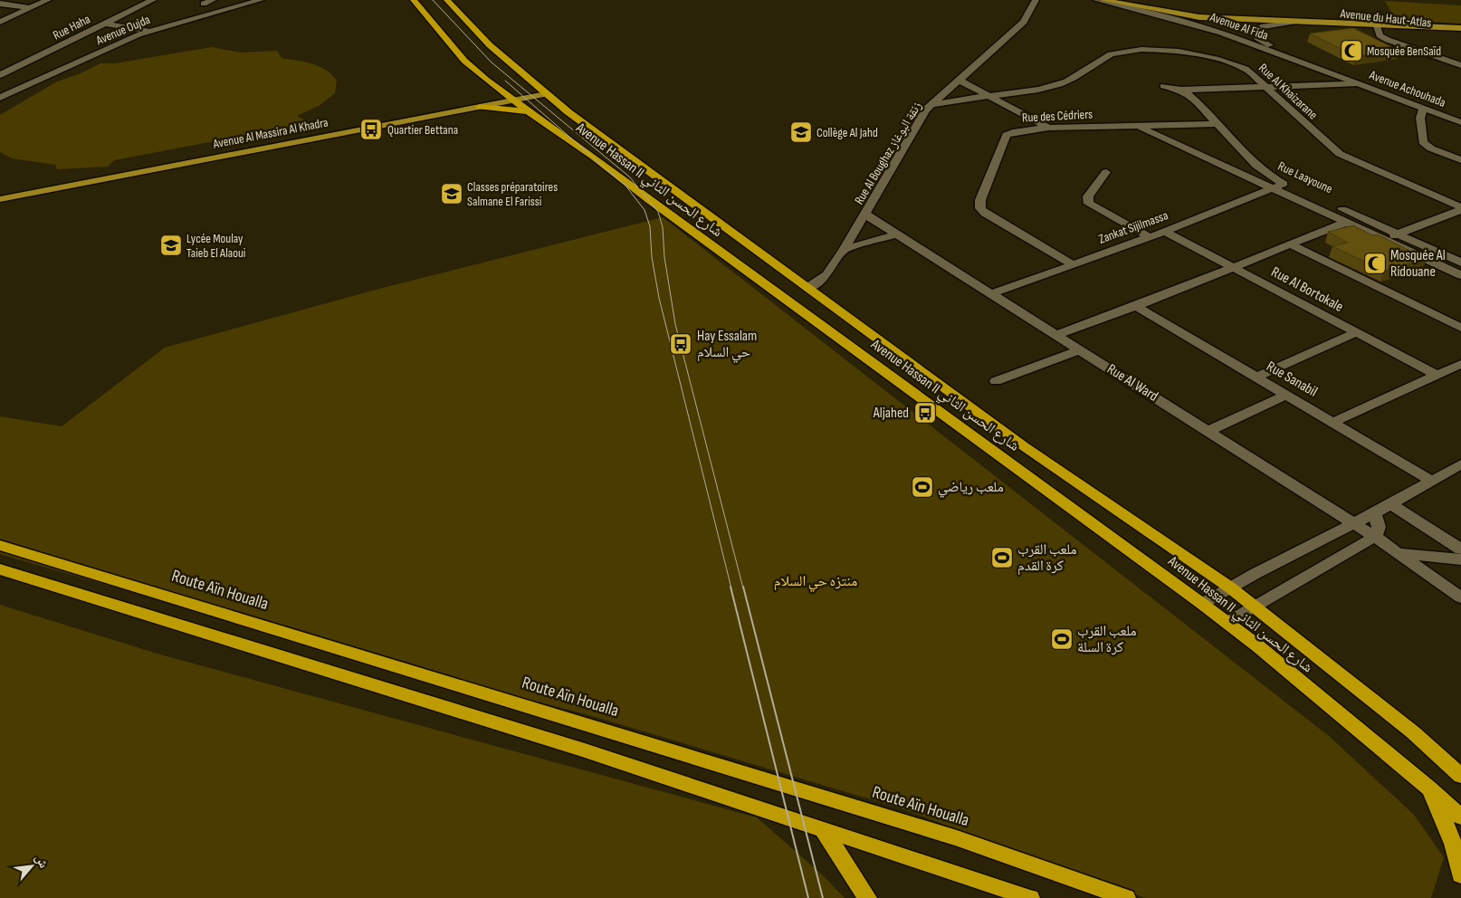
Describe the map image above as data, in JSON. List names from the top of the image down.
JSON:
{
  "streets": {
    "highway": ["Avenue Hassan II شارع الحسن الثاني", "Route Aïn Houalla"],
    "main road": ["Avenue du Haut-Atlas", "Avenue Al Massira Al Khadra"],
    "street": [
      "Avenue Al Fida",
      "Rue Haha",
      "Avenue Oujda",
      "Avenue Achouhada",
      "Rue Al Khaizarane",
      "Rue des Cédriers",
      "Rue Al Boughaz زنقة البوغاز",
      "Rue Laayoune",
      "Zankat Sijilmassa",
      "Rue Al Bortokale",
      "Rue Sanabil",
      "Rue Al Ward"
    ]
  },
  "crossings": [
    ["Avenue du Haut-Atlas", "Avenue Al Fida"],
    ["Avenue du Haut-Atlas", "Avenue Achouhada"],
    ["Avenue Al Fida", "Avenue Achouhada"],
    ["Rue Al Khaizarane", "Rue Al Boughaz زنقة البوغاز"],
    ["Rue des Cédriers", "Rue Laayoune"],
    ["Rue des Cédriers", "Zankat Sijilmassa"],
    ["Avenue Al Massira Al Khadra", "Avenue Hassan II شارع الحسن الثاني"],
    ["Rue Al Boughaz زنقة البوغاز", "Avenue Hassan II شارع الحسن الثاني"],
    ["Rue Al Boughaz زنقة البوغاز", "Rue Al Ward"],
    ["Rue Laayoune", "Zankat Sijilmassa"],
    ["Zankat Sijilmassa", "Rue Al Bortokale"],
    ["Zankat Sijilmassa", "Rue Al Ward"]
  ],
  "parks": ["منتزه حي السلام"],
  "places": {
    "mosque": ["Mosquée BenSaïd", "Mosquée Al Ridouane"],
    "bus stop": ["Quartier Bettana", "Hay Essalam حي السلام", "Aljahed"],
    "school or university": ["Collège Al Jahd", "Classes préparatoires Salmane El Farissi", "Lycée Moulay Taieb El Alaoui"],
    "sports": ["ملعب رياضي", "ملعب القرب كرة القدم", "ملعب القرب كرة السلة"]
  },
  "north": "top right"
}
